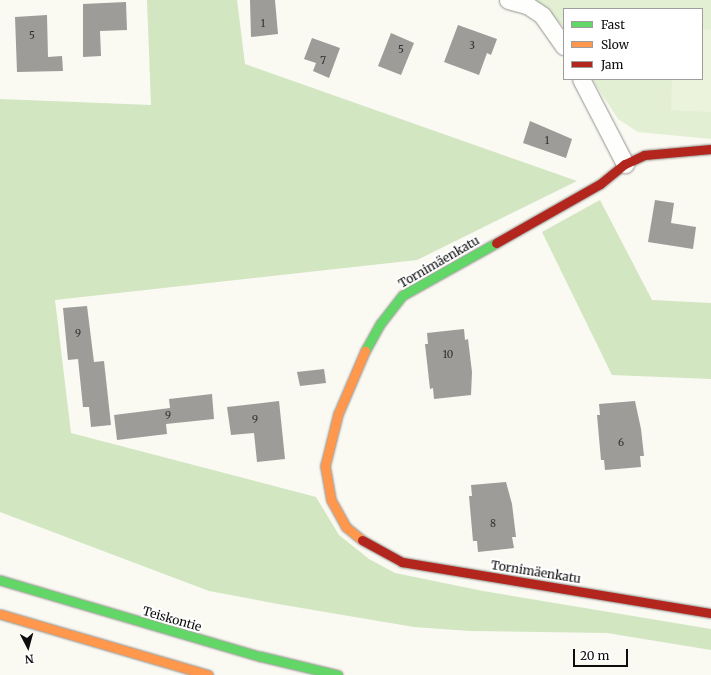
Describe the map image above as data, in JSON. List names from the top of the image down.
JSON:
{
  "streets": {
    "main road": ["Tornimäenkatu", "Teiskontie"]
  },
  "house_numbers": [
    "1",
    "5",
    "3",
    "5",
    "7",
    "1",
    "9",
    "10",
    "9",
    "9",
    "6",
    "8"
  ],
  "legend": ["Fast", "Slow", "Jam"],
  "scale_bar": "20 m",
  "north": "bottom"
}
